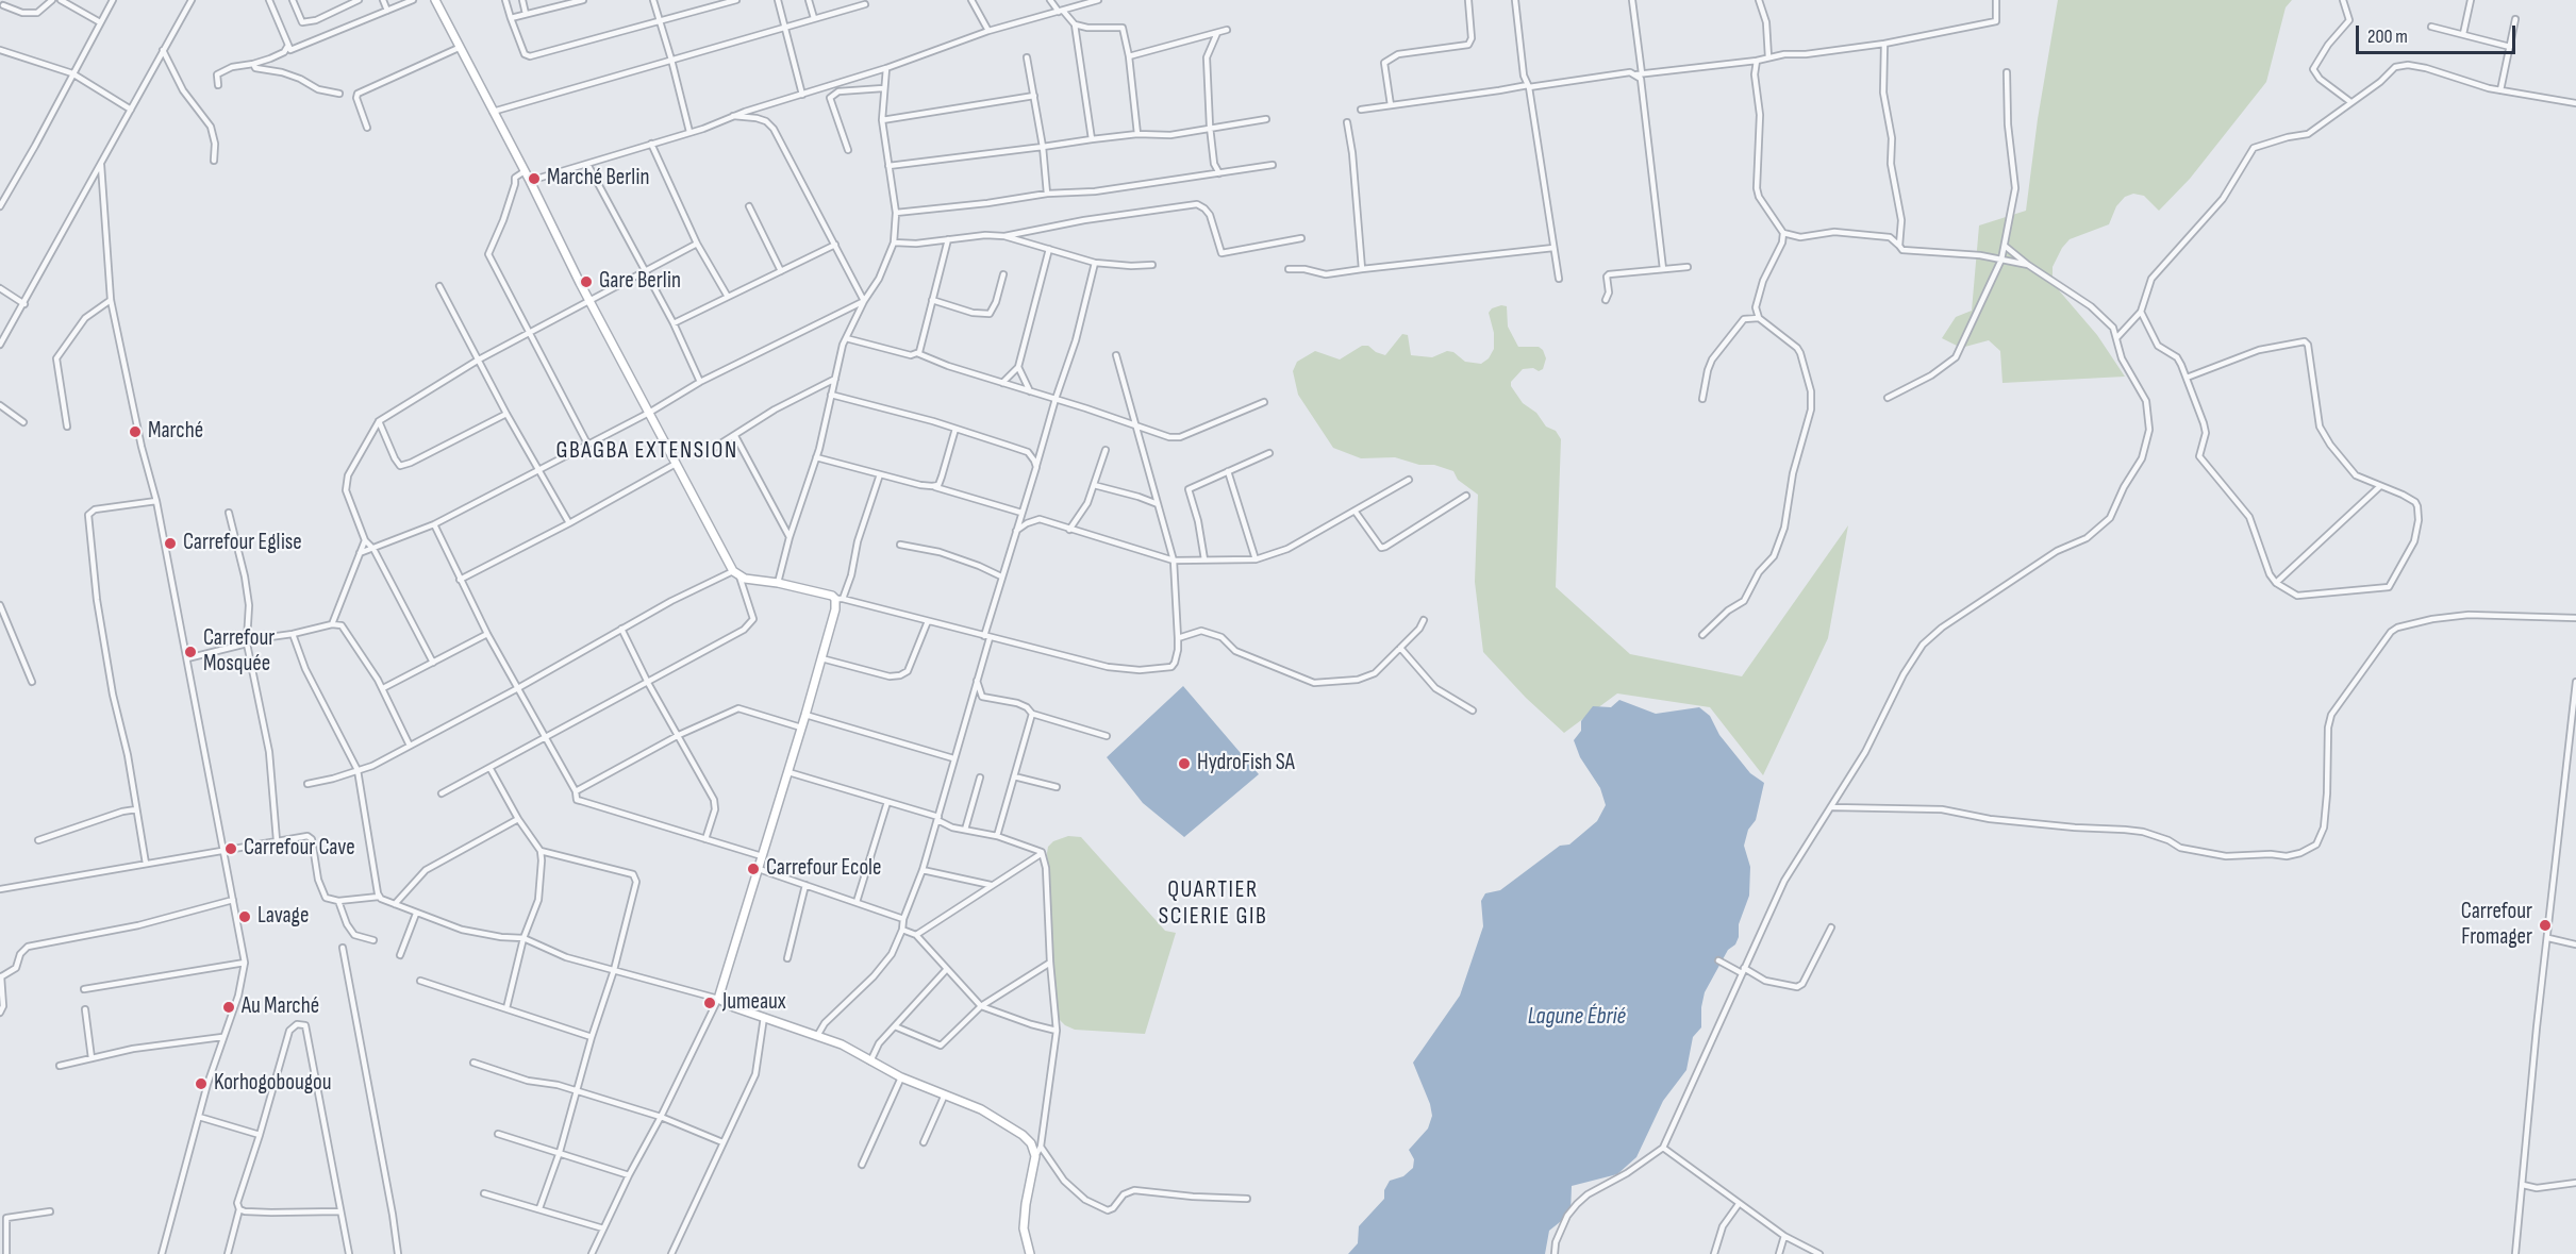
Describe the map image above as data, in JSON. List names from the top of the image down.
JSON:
{
  "districts": ["GBAGBA EXTENSION", "QUARTIER SCIERIE GIB"],
  "water": ["Lagune Ébrié"],
  "places": [
    "Marché Berlin",
    "Gare Berlin",
    "Marché",
    "Carrefour Eglise",
    "Carrefour Mosquée",
    "HydroFish SA",
    "Carrefour Cave",
    "Carrefour Ecole",
    "Lavage",
    "Carrefour Fromager",
    "Jumeaux",
    "Au Marché",
    "Korhogobougou"
  ],
  "scale_bar": "200 m"
}
